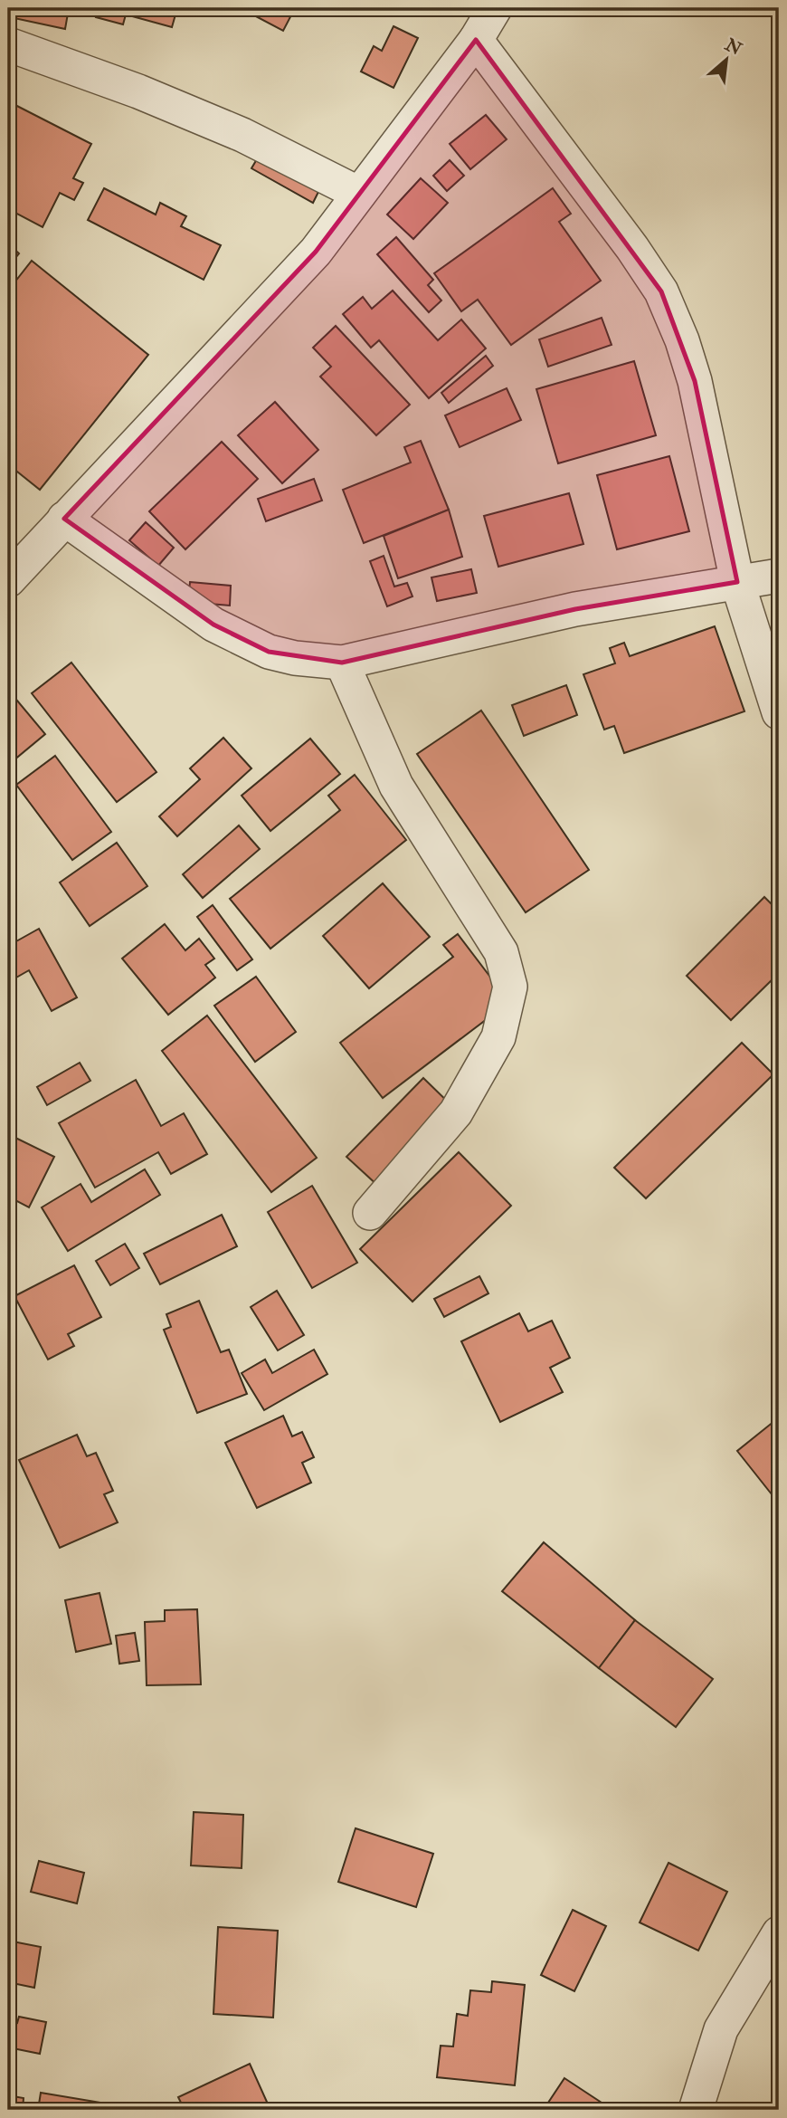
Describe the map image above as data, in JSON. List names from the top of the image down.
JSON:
{
  "north": "top right"
}
